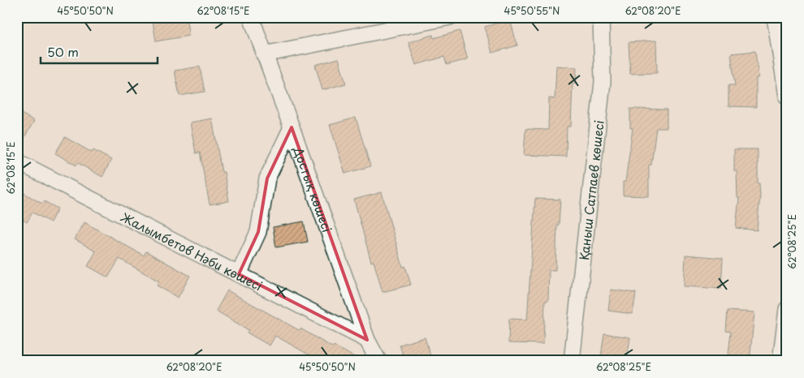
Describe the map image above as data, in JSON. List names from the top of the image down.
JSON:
{
  "streets": {
    "street": ["Достық көшесі", "Қаныш Сатпаев көшесі", "Жалымбетов Нәби көшесі"]
  },
  "crossings": [
    ["Достық көшесі", "Жалымбетов Нәби көшесі"]
  ],
  "scale_bar": "50 m",
  "coordinates": [
    "45°50'50\"N",
    "62°08'15\"E",
    "45°50'55\"N",
    "62°08'20\"E",
    "62°08'25\"E"
  ]
}
